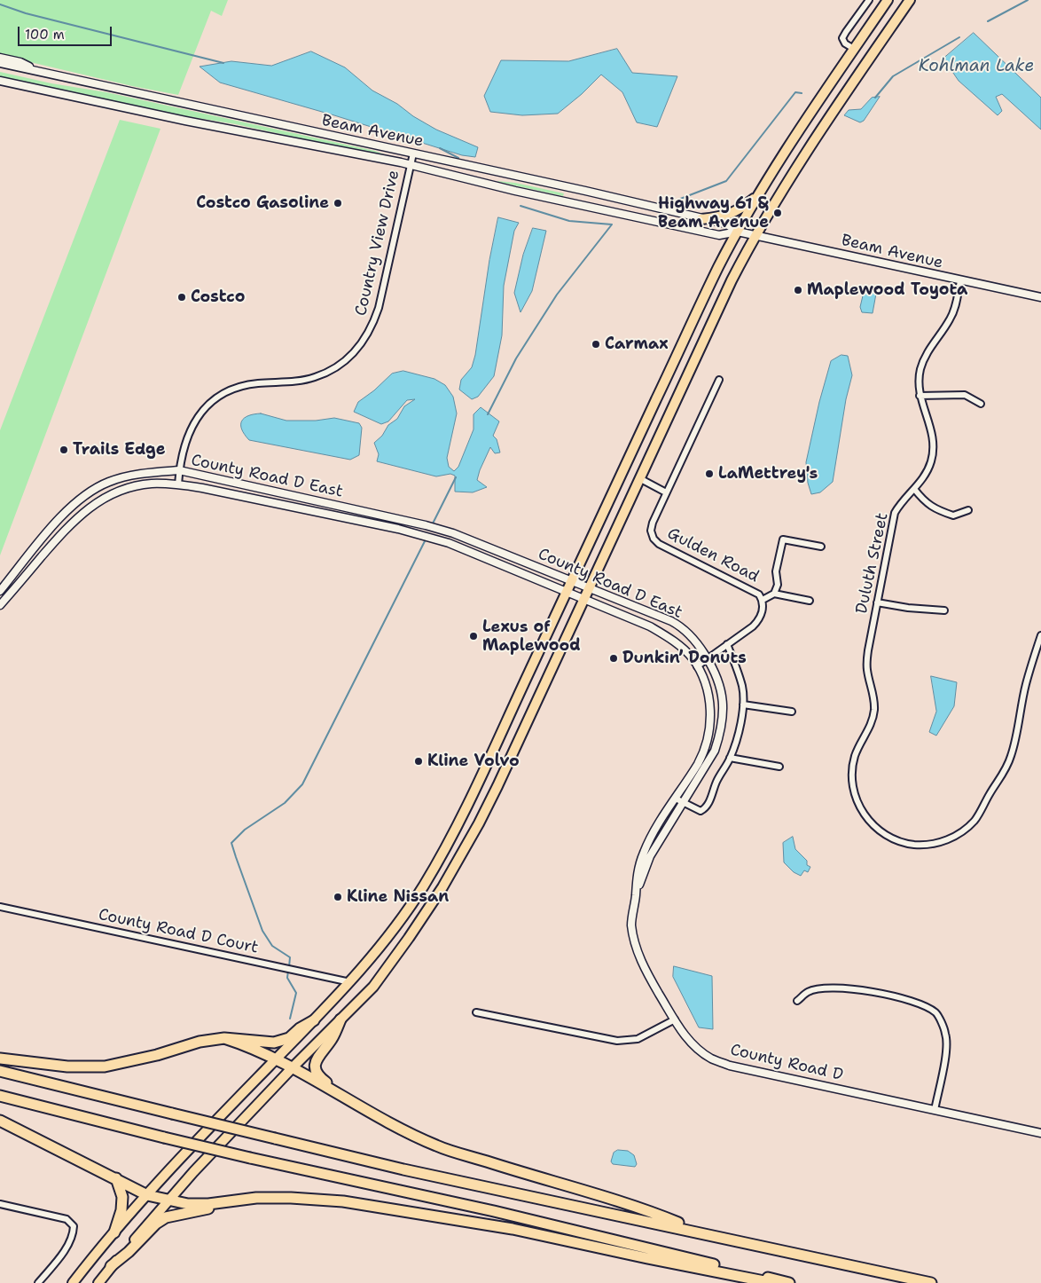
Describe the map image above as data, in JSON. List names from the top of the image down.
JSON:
{
  "streets": {
    "street": [
      "Beam Avenue",
      "Country View Drive",
      "County Road D East",
      "Gulden Road",
      "Duluth Street",
      "County Road D Court",
      "County Road D"
    ]
  },
  "crossings": [
    ["Beam Avenue", "Country View Drive"],
    ["Beam Avenue", "Duluth Street"],
    ["Country View Drive", "County Road D East"],
    ["County Road D East", "Gulden Road"],
    ["County Road D East", "County Road D"]
  ],
  "water": ["Kohlman Lake"],
  "places": [
    "Costco Gasoline",
    "Highway 61 & Beam Avenue",
    "Maplewood Toyota",
    "Costco",
    "Carmax",
    "Trails Edge",
    "LaMettrey's",
    "Lexus of Maplewood",
    "Dunkin’ Donuts",
    "Kline Volvo",
    "Kline Nissan"
  ],
  "scale_bar": "100 m"
}
